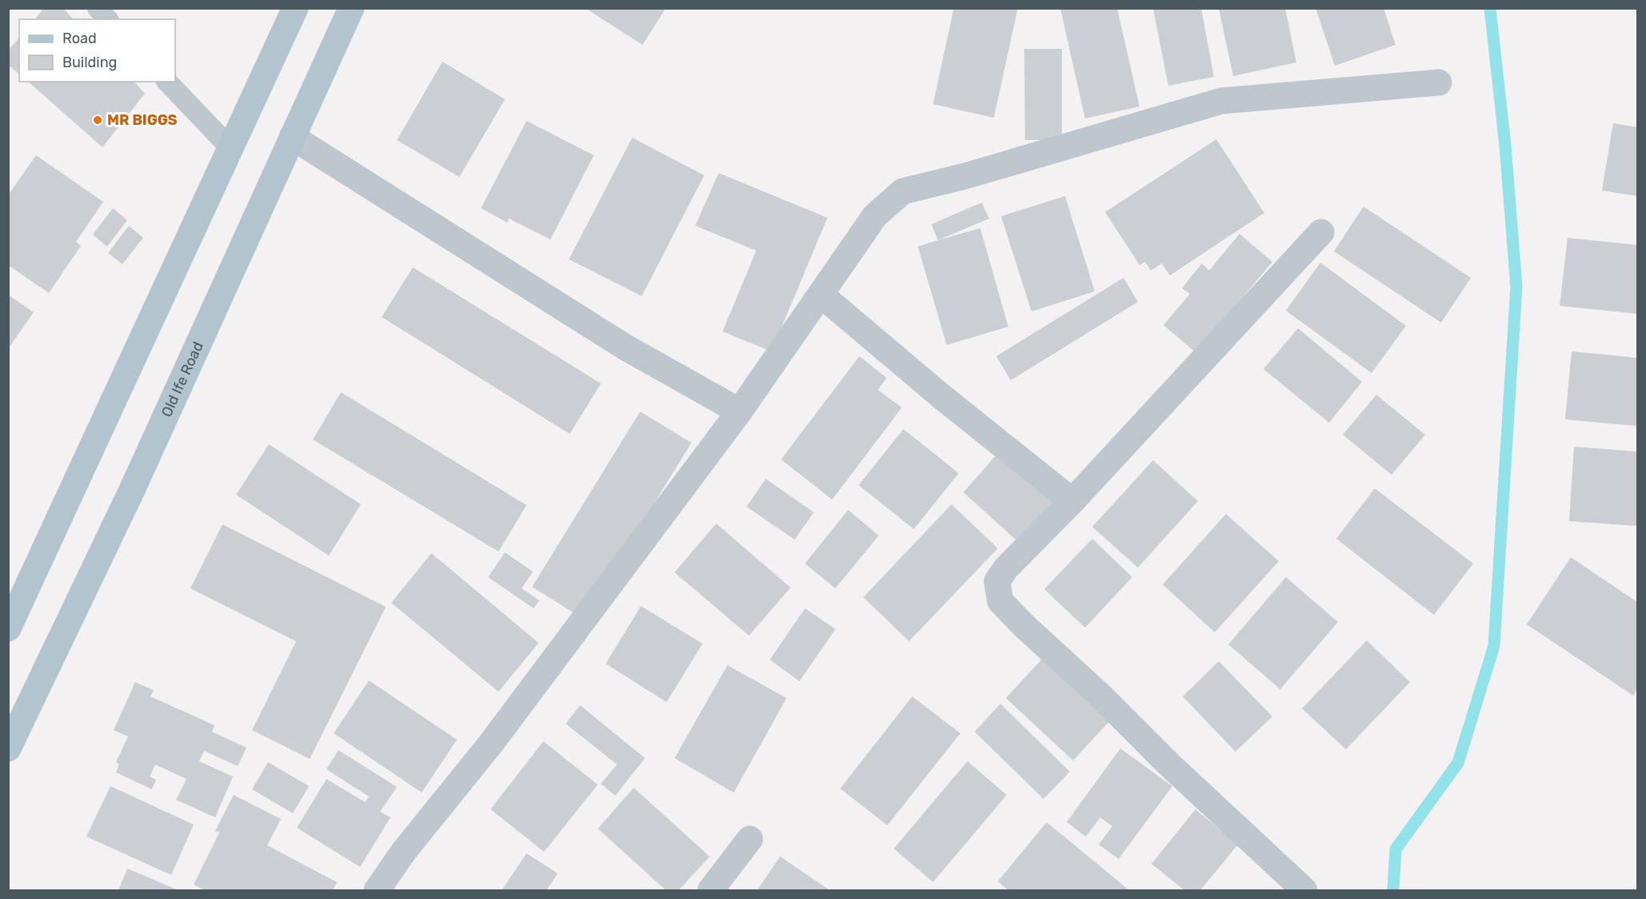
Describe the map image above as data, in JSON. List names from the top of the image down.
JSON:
{
  "streets": {
    "main road": ["Old Ife Road"]
  },
  "places": ["MR BIGGS"],
  "legend": ["Road", "Building"]
}
